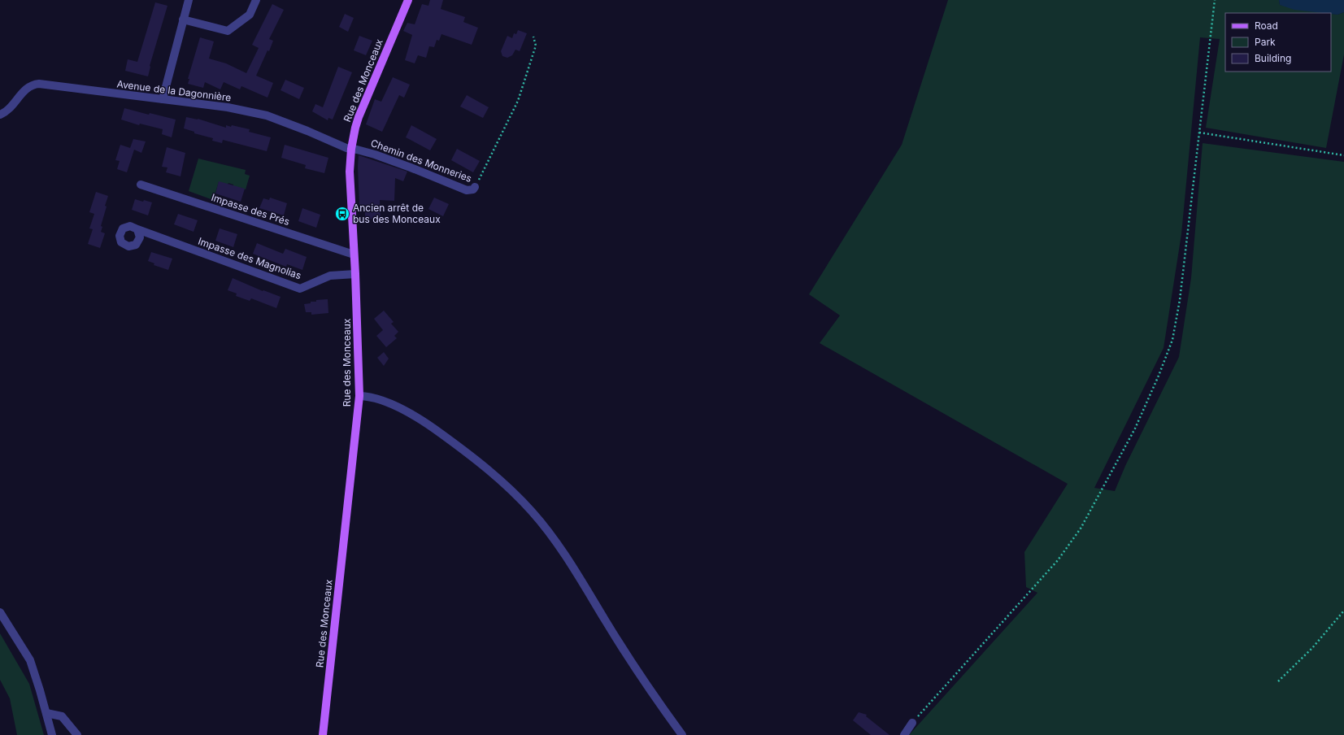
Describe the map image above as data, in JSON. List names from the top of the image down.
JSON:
{
  "streets": {
    "main road": ["Rue des Monceaux"],
    "street": [
      "Avenue de la Dagonnière",
      "Chemin des Monneries",
      "Impasse des Prés",
      "Impasse des Magnolias"
    ]
  },
  "crossings": [
    ["Rue des Monceaux", "Avenue de la Dagonnière"],
    ["Rue des Monceaux", "Chemin des Monneries"],
    ["Rue des Monceaux", "Impasse des Prés"],
    ["Rue des Monceaux", "Impasse des Magnolias"],
    ["Avenue de la Dagonnière", "Chemin des Monneries"]
  ],
  "places": {
    "bus stop": ["Ancien arrêt de bus des Monceaux"]
  },
  "legend": ["Road", "Park", "Building"]
}
